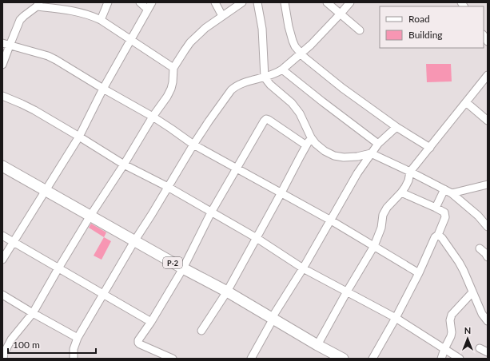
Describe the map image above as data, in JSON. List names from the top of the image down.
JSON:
{
  "streets": {
    "highway": ["P-2"]
  },
  "legend": ["Road", "Building"],
  "scale_bar": "100 m",
  "north": "top"
}
